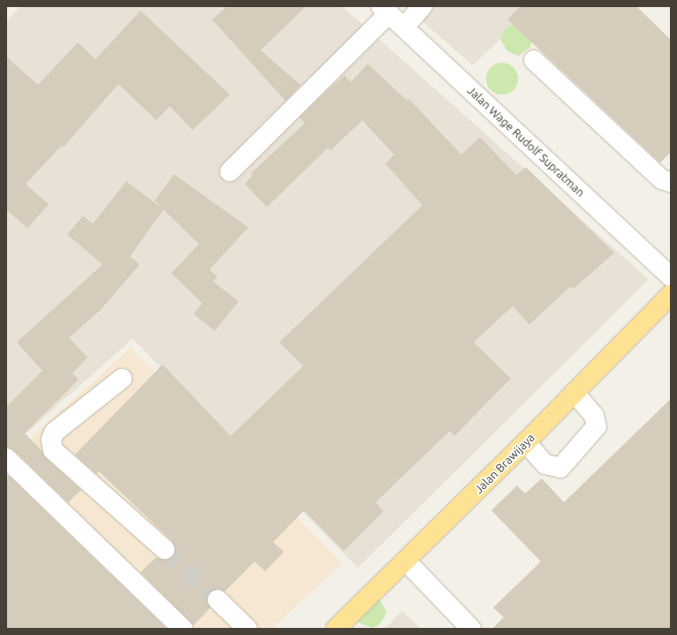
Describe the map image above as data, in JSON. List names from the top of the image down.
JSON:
{
  "streets": {
    "main road": ["Jalan Brawijaya"],
    "street": ["Jalan Wage Rudolf Supratman"]
  }
}
